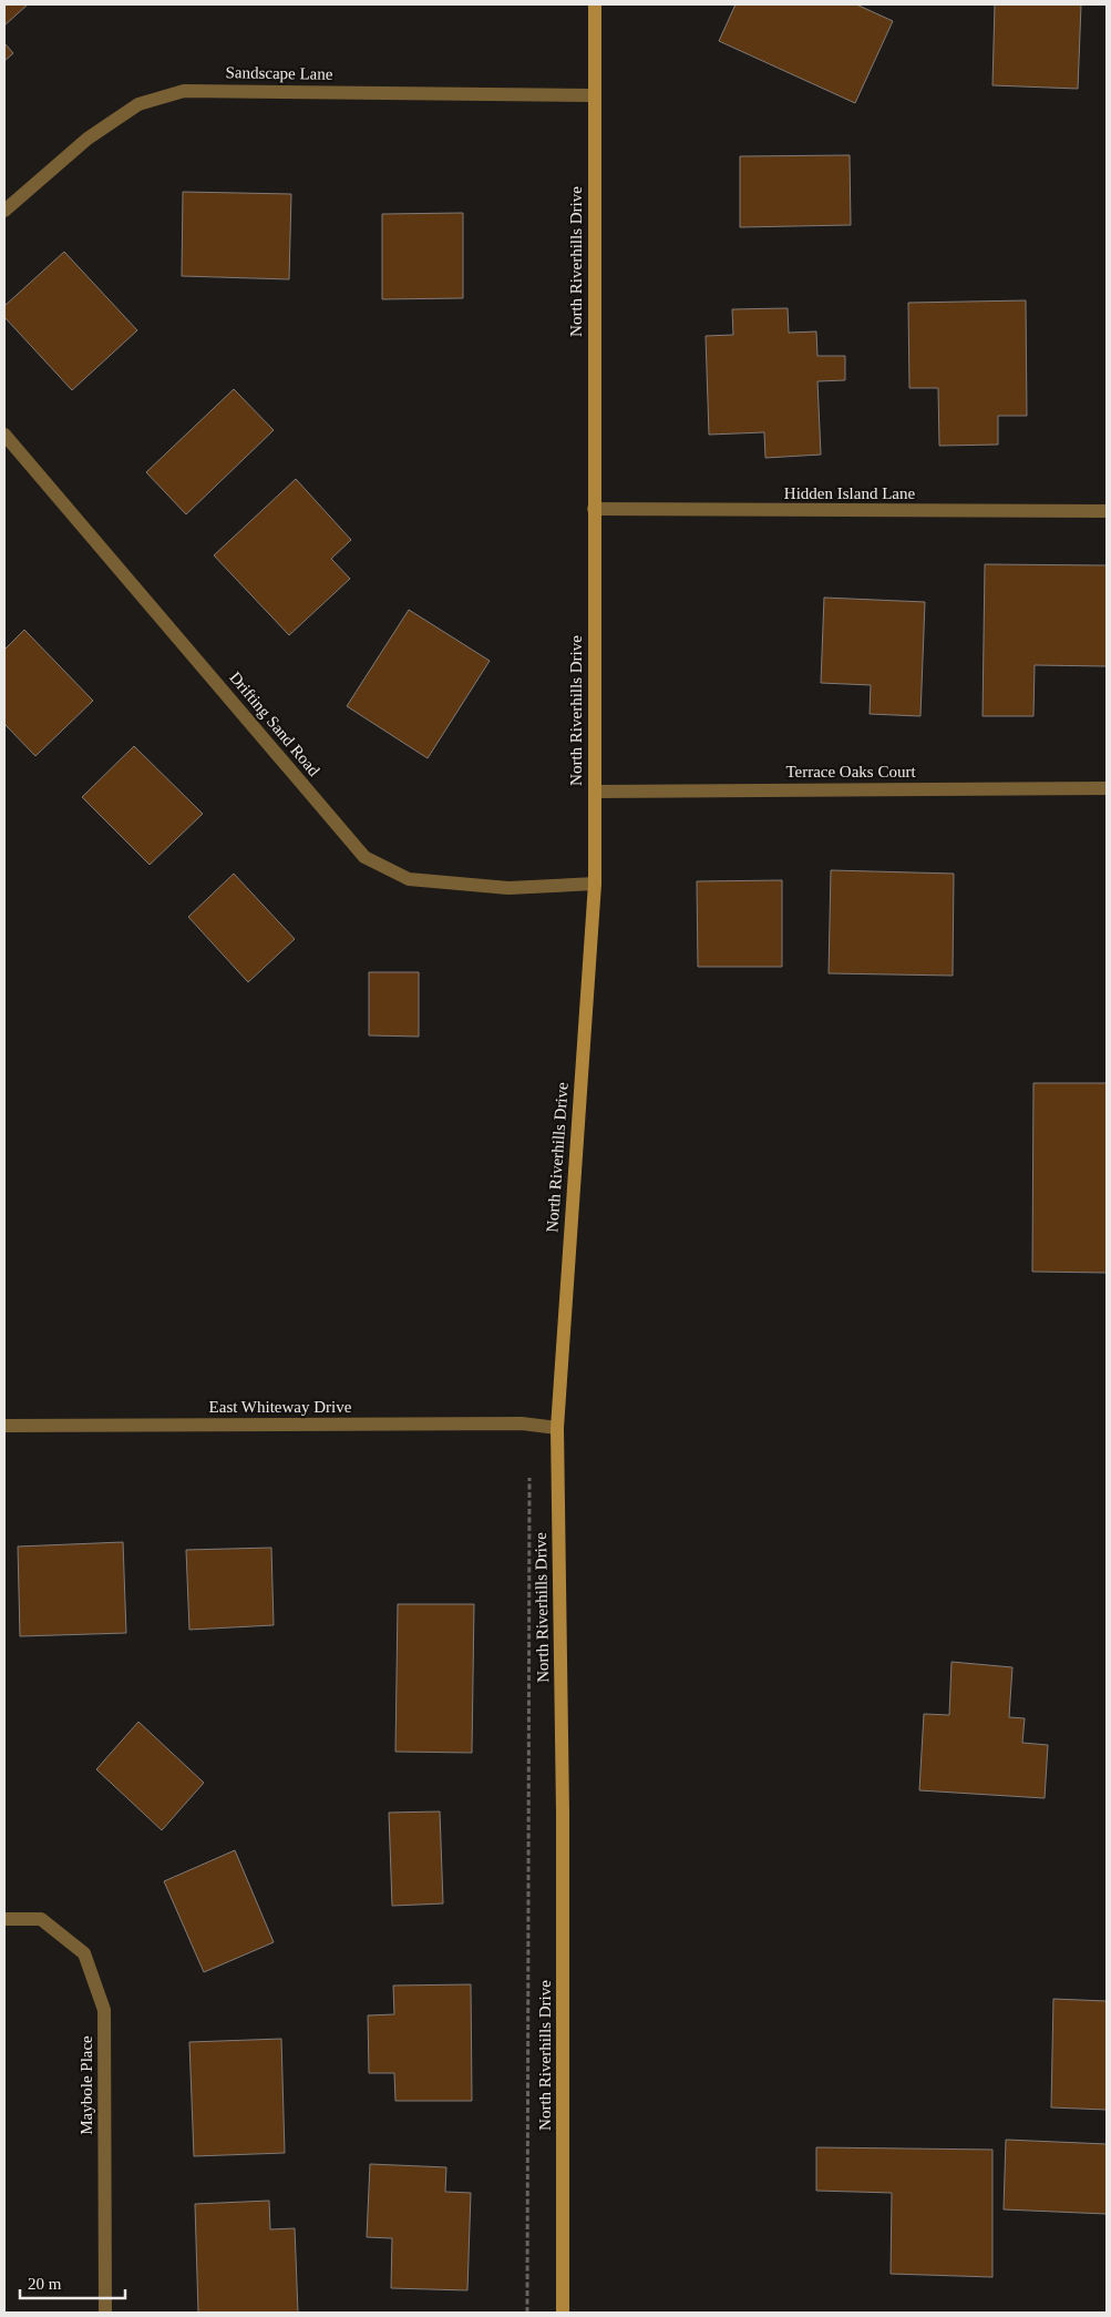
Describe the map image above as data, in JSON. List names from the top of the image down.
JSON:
{
  "streets": {
    "street": [
      "Sandscape Lane",
      "North Riverhills Drive",
      "Hidden Island Lane",
      "Drifting Sand Road",
      "Terrace Oaks Court",
      "East Whiteway Drive",
      "Maybole Place"
    ]
  },
  "crossings": [
    ["Sandscape Lane", "North Riverhills Drive"],
    ["North Riverhills Drive", "Hidden Island Lane"],
    ["North Riverhills Drive", "Drifting Sand Road"],
    ["North Riverhills Drive", "Terrace Oaks Court"],
    ["North Riverhills Drive", "East Whiteway Drive"]
  ],
  "scale_bar": "20 m"
}
